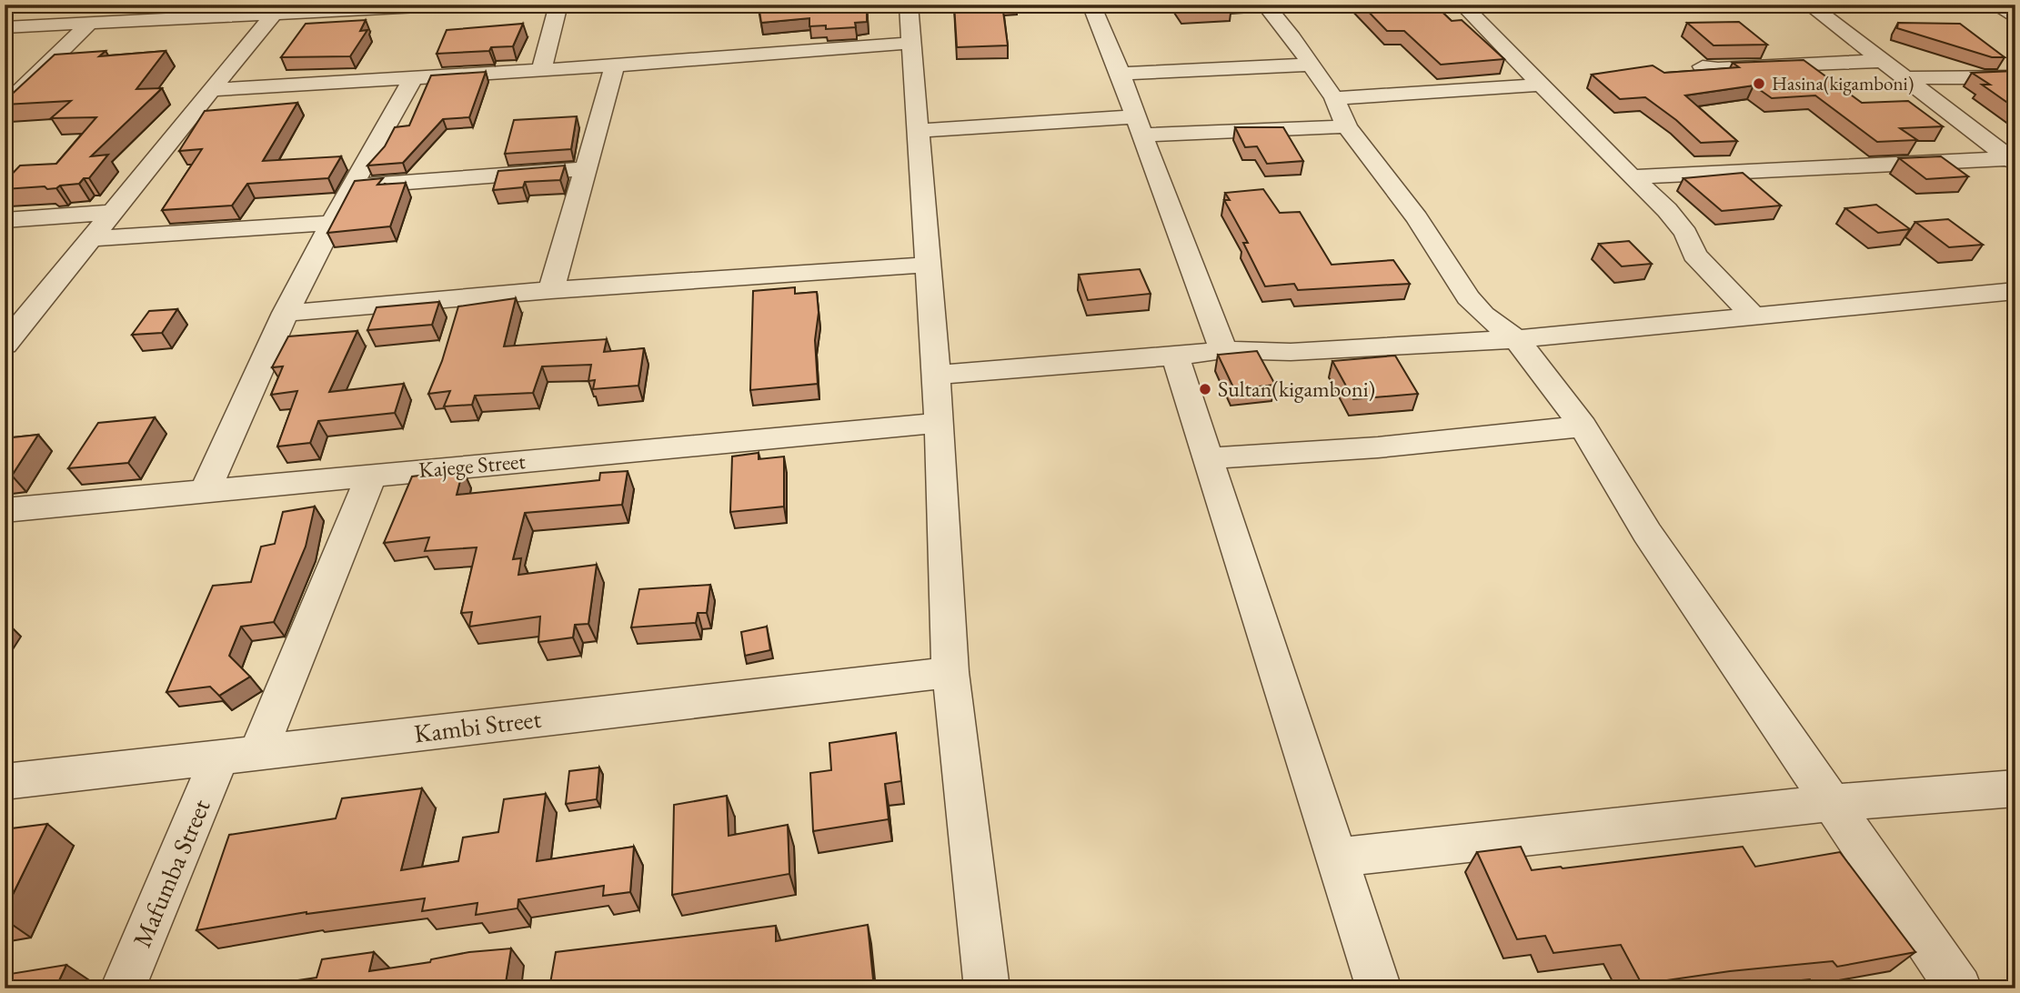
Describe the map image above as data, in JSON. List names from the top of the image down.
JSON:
{
  "streets": {
    "street": ["Kajege Street", "Kambi Street", "Mafumba Street"]
  },
  "crossings": [
    ["Kajege Street", "Mafumba Street"],
    ["Kambi Street", "Mafumba Street"]
  ],
  "places": ["Hasina(kigamboni)", "Sultan(kigamboni)"]
}
